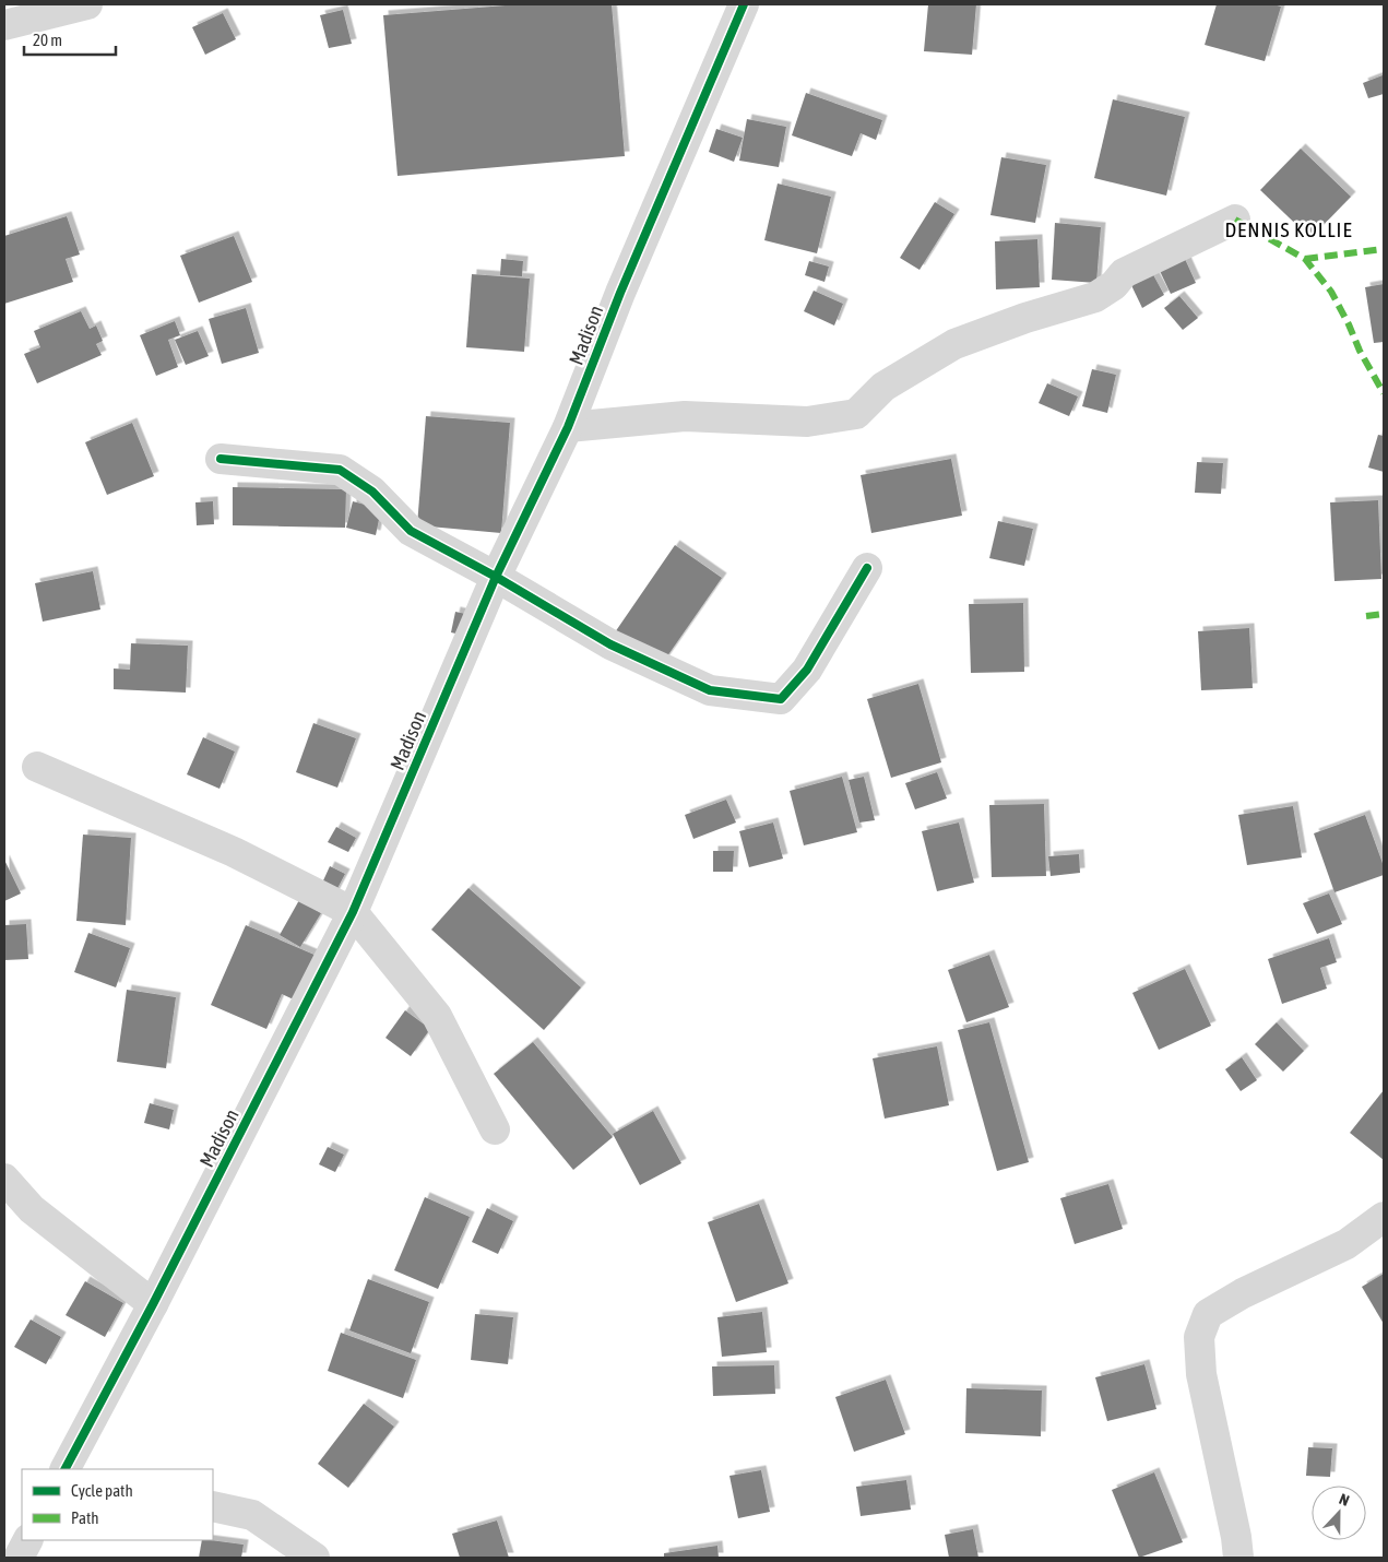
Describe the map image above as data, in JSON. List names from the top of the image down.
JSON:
{
  "streets": {
    "street": ["Madison"]
  },
  "districts": ["DENNIS KOLLIE"],
  "legend": ["Cycle path", "Path"],
  "scale_bar": "20 m",
  "north": "top"
}
